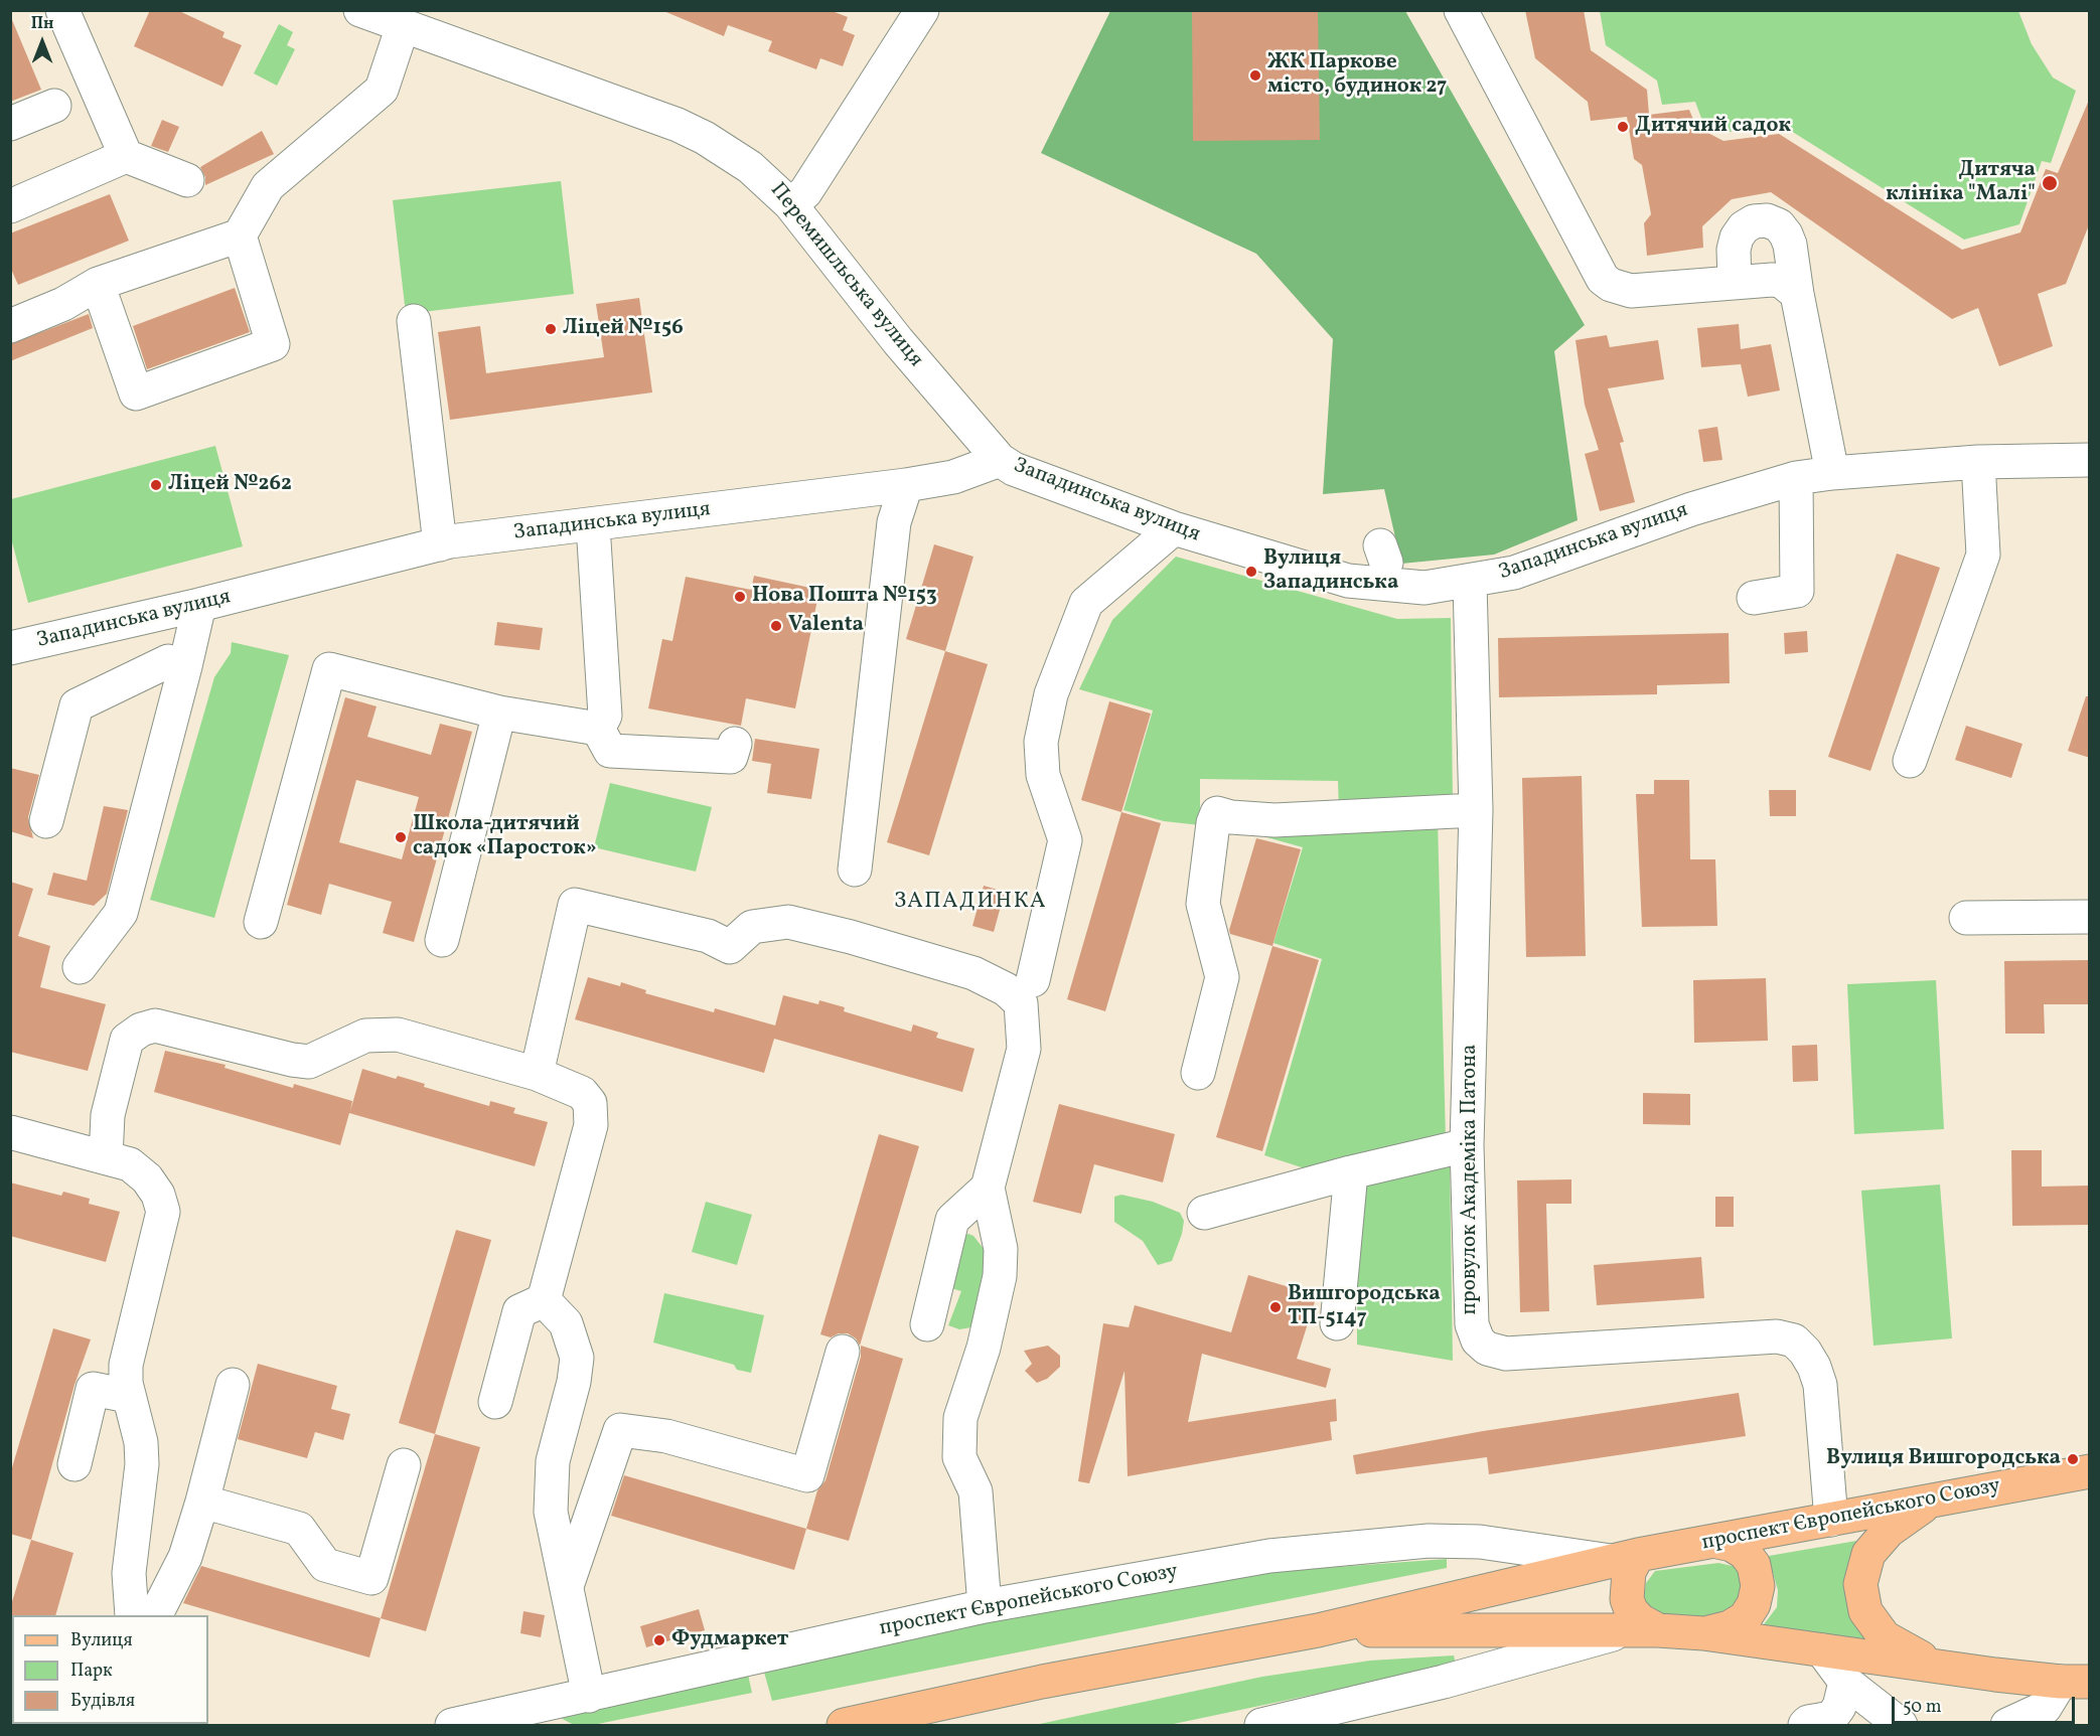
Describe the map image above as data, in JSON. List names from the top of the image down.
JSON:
{
  "streets": {
    "main road": ["проспект Європейського Союзу"],
    "street": ["Перемишльська вулиця", "Западинська вулиця", "провулок Академіка Патона"]
  },
  "crossings": [
    ["Перемишльська вулиця", "Западинська вулиця"],
    ["Западинська вулиця", "провулок Академіка Патона"],
    ["провулок Академіка Патона", "проспект Європейського Союзу"]
  ],
  "districts": ["ЗАПАДИНКА"],
  "places": [
    "ЖК Паркове місто, будинок 27",
    "Дитячий садок",
    "Дитяча клініка \"Малі\"",
    "Ліцей №156",
    "Ліцей №262",
    "Вулиця Западинська",
    "Нова Пошта №153",
    "Valenta",
    "Школа-дитячий садок «Паросток»",
    "Вишгородська ТП-5147",
    "Вулиця Вишгородська",
    "Фудмаркет"
  ],
  "legend": ["Вулиця", "Парк", "Будівля"],
  "scale_bar": "50 m",
  "north": "top"
}
